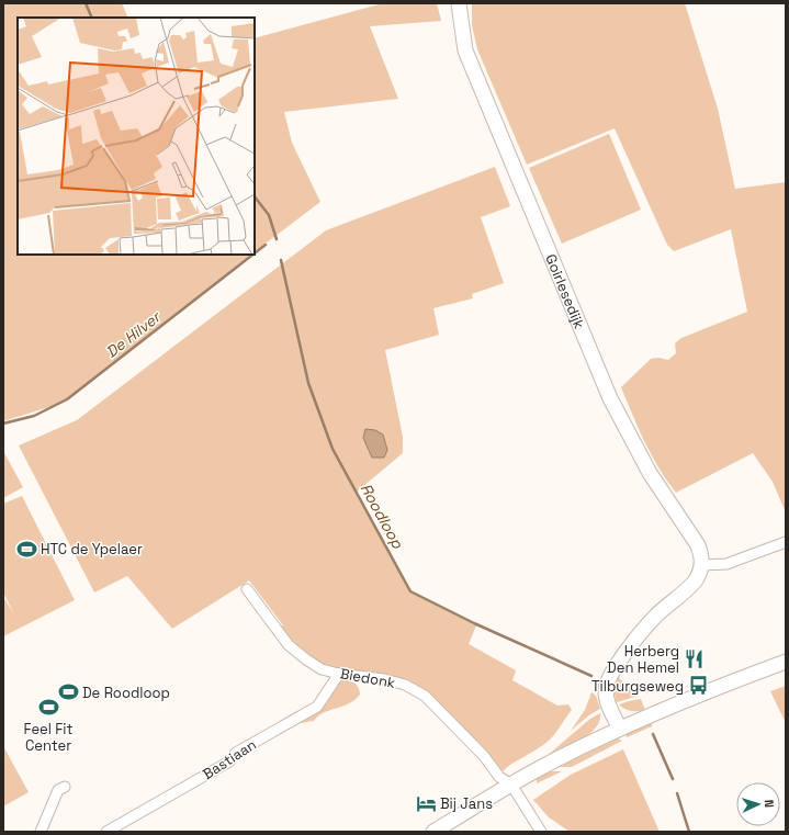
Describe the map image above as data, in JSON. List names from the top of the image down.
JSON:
{
  "streets": {
    "street": ["Goirlesedijk", "Biedonk", "Bastiaan"]
  },
  "crossings": [
    ["Biedonk", "Bastiaan"]
  ],
  "water": ["De Hilver", "Roodloop"],
  "places": {
    "sports": ["HTC de Ypelaer", "De Roodloop", "Feel Fit Center"],
    "restaurant": ["Herberg Den Hemel"],
    "bus stop": ["Tilburgseweg"],
    "hotel": ["Bij Jans"]
  },
  "north": "right"
}
